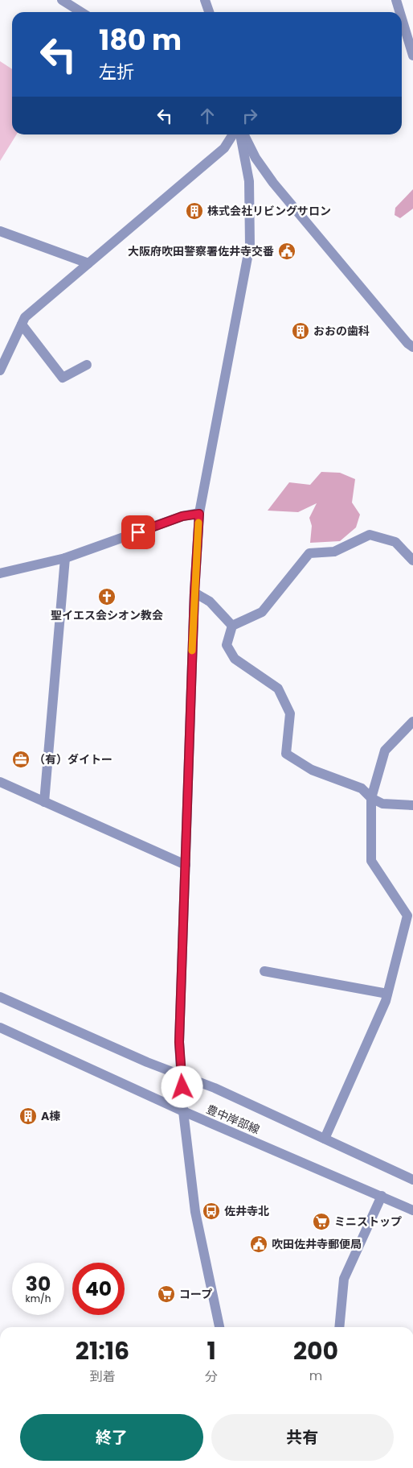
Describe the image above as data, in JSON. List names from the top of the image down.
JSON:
{
  "streets": {
    "street": ["豊中岸部線"]
  },
  "places": {
    "building": ["株式会社リビングサロン", "おおの歯科", "A棟"],
    "public building": ["大阪府吹田警察署佐井寺交番", "吹田佐井寺郵便局"],
    "church": ["聖イエス会シオン教会"],
    "office": ["（有）ダイトー"],
    "bus stop": ["佐井寺北"],
    "supermarket": ["ミニストップ", "コープ"]
  },
  "page": {
    "turn": ["180 m", "左折"],
    "speed": "30 km/h",
    "limit": "40",
    "eta": [
      "21:16",
      "到着",
      "1",
      "分",
      "200",
      "m"
    ],
    "buttons": ["終了", "共有"]
  }
}
